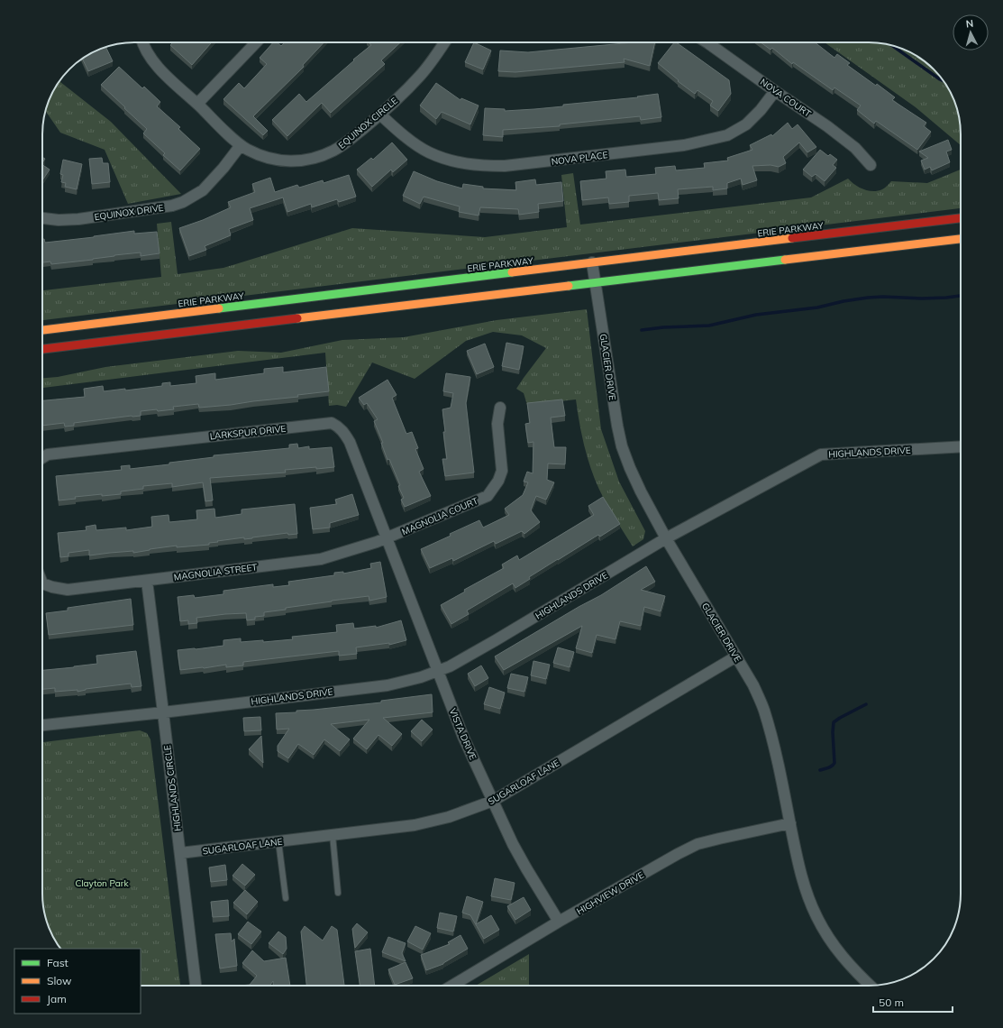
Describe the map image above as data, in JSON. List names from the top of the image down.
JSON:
{
  "streets": {
    "main road": ["ERIE PARKWAY"],
    "street": [
      "NOVA COURT",
      "EQUINOX CIRCLE",
      "NOVA PLACE",
      "EQUINOX DRIVE",
      "GLACIER DRIVE",
      "LARKSPUR DRIVE",
      "HIGHLANDS DRIVE",
      "MAGNOLIA COURT",
      "MAGNOLIA STREET",
      "VISTA DRIVE",
      "SUGARLOAF LANE",
      "HIGHLANDS CIRCLE",
      "HIGHVIEW DRIVE"
    ]
  },
  "crossings": [
    ["NOVA COURT", "NOVA PLACE"],
    ["EQUINOX CIRCLE", "NOVA PLACE"],
    ["EQUINOX CIRCLE", "EQUINOX DRIVE"],
    ["ERIE PARKWAY", "GLACIER DRIVE"],
    ["GLACIER DRIVE", "HIGHLANDS DRIVE"],
    ["GLACIER DRIVE", "SUGARLOAF LANE"],
    ["GLACIER DRIVE", "HIGHVIEW DRIVE"],
    ["LARKSPUR DRIVE", "MAGNOLIA COURT"],
    ["LARKSPUR DRIVE", "MAGNOLIA STREET"],
    ["LARKSPUR DRIVE", "VISTA DRIVE"],
    ["HIGHLANDS DRIVE", "VISTA DRIVE"],
    ["HIGHLANDS DRIVE", "HIGHLANDS CIRCLE"],
    ["MAGNOLIA COURT", "MAGNOLIA STREET"],
    ["MAGNOLIA COURT", "VISTA DRIVE"],
    ["MAGNOLIA STREET", "VISTA DRIVE"],
    ["MAGNOLIA STREET", "HIGHLANDS CIRCLE"],
    ["VISTA DRIVE", "SUGARLOAF LANE"],
    ["VISTA DRIVE", "HIGHVIEW DRIVE"],
    ["SUGARLOAF LANE", "HIGHLANDS CIRCLE"]
  ],
  "parks": ["Clayton Park"],
  "legend": ["Fast", "Slow", "Jam"],
  "scale_bar": "50 m",
  "north": "top"
}
